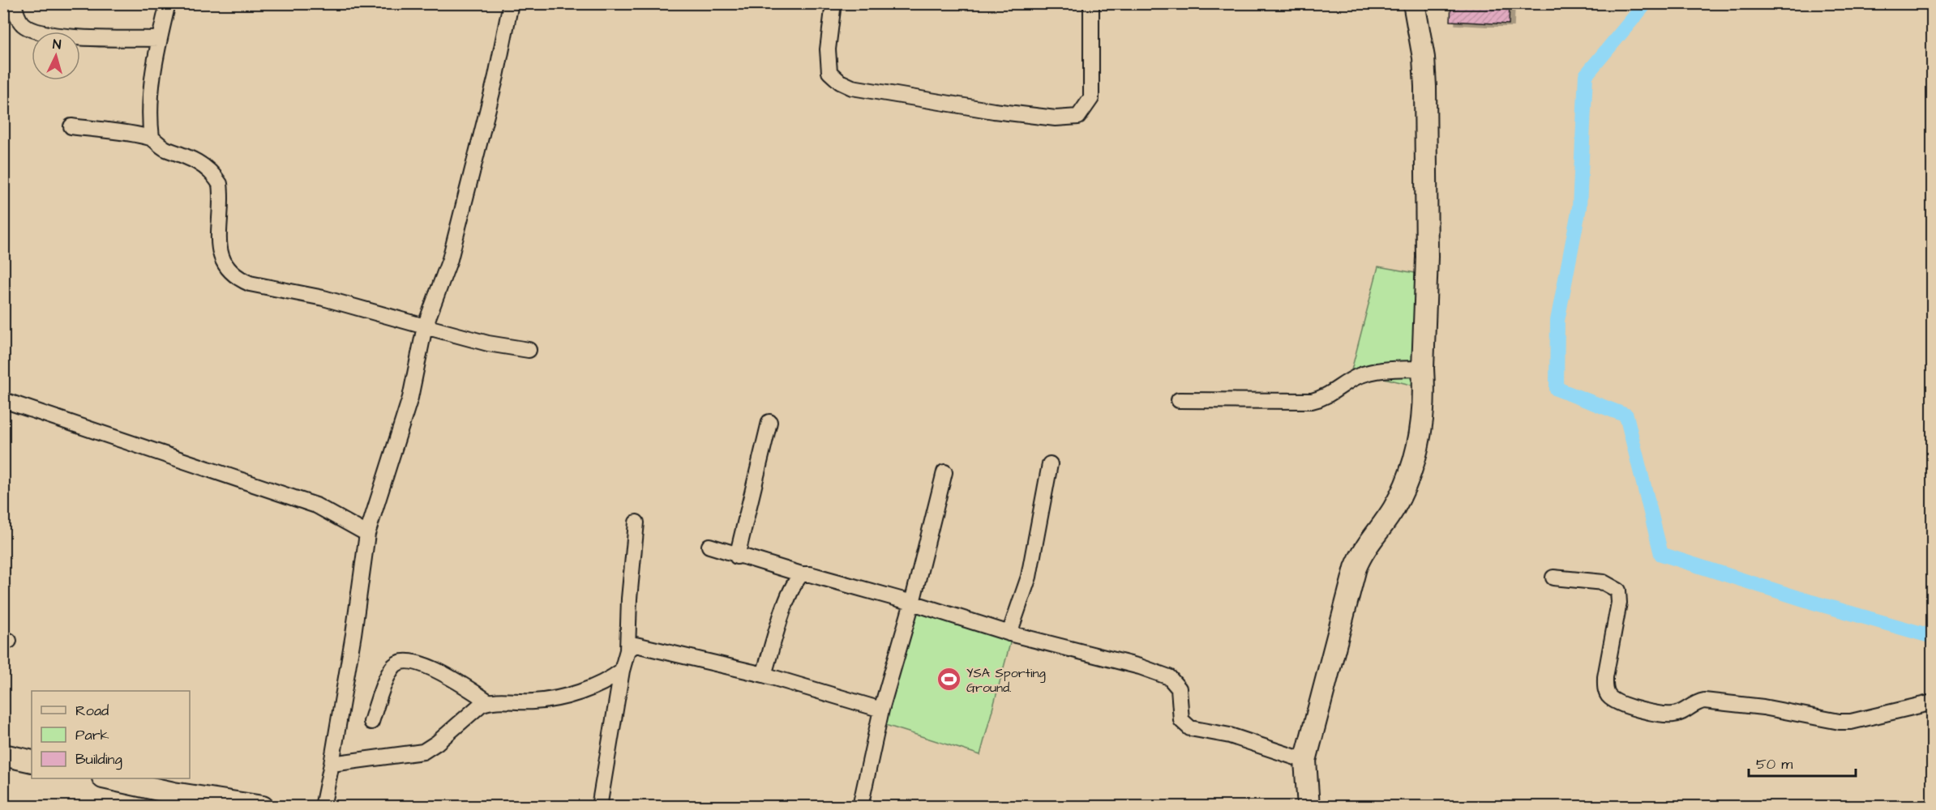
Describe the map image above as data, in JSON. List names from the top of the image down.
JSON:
{
  "places": {
    "sports": ["YSA Sporting Ground."]
  },
  "legend": ["Road", "Park", "Building"],
  "scale_bar": "50 m",
  "north": "top"
}
